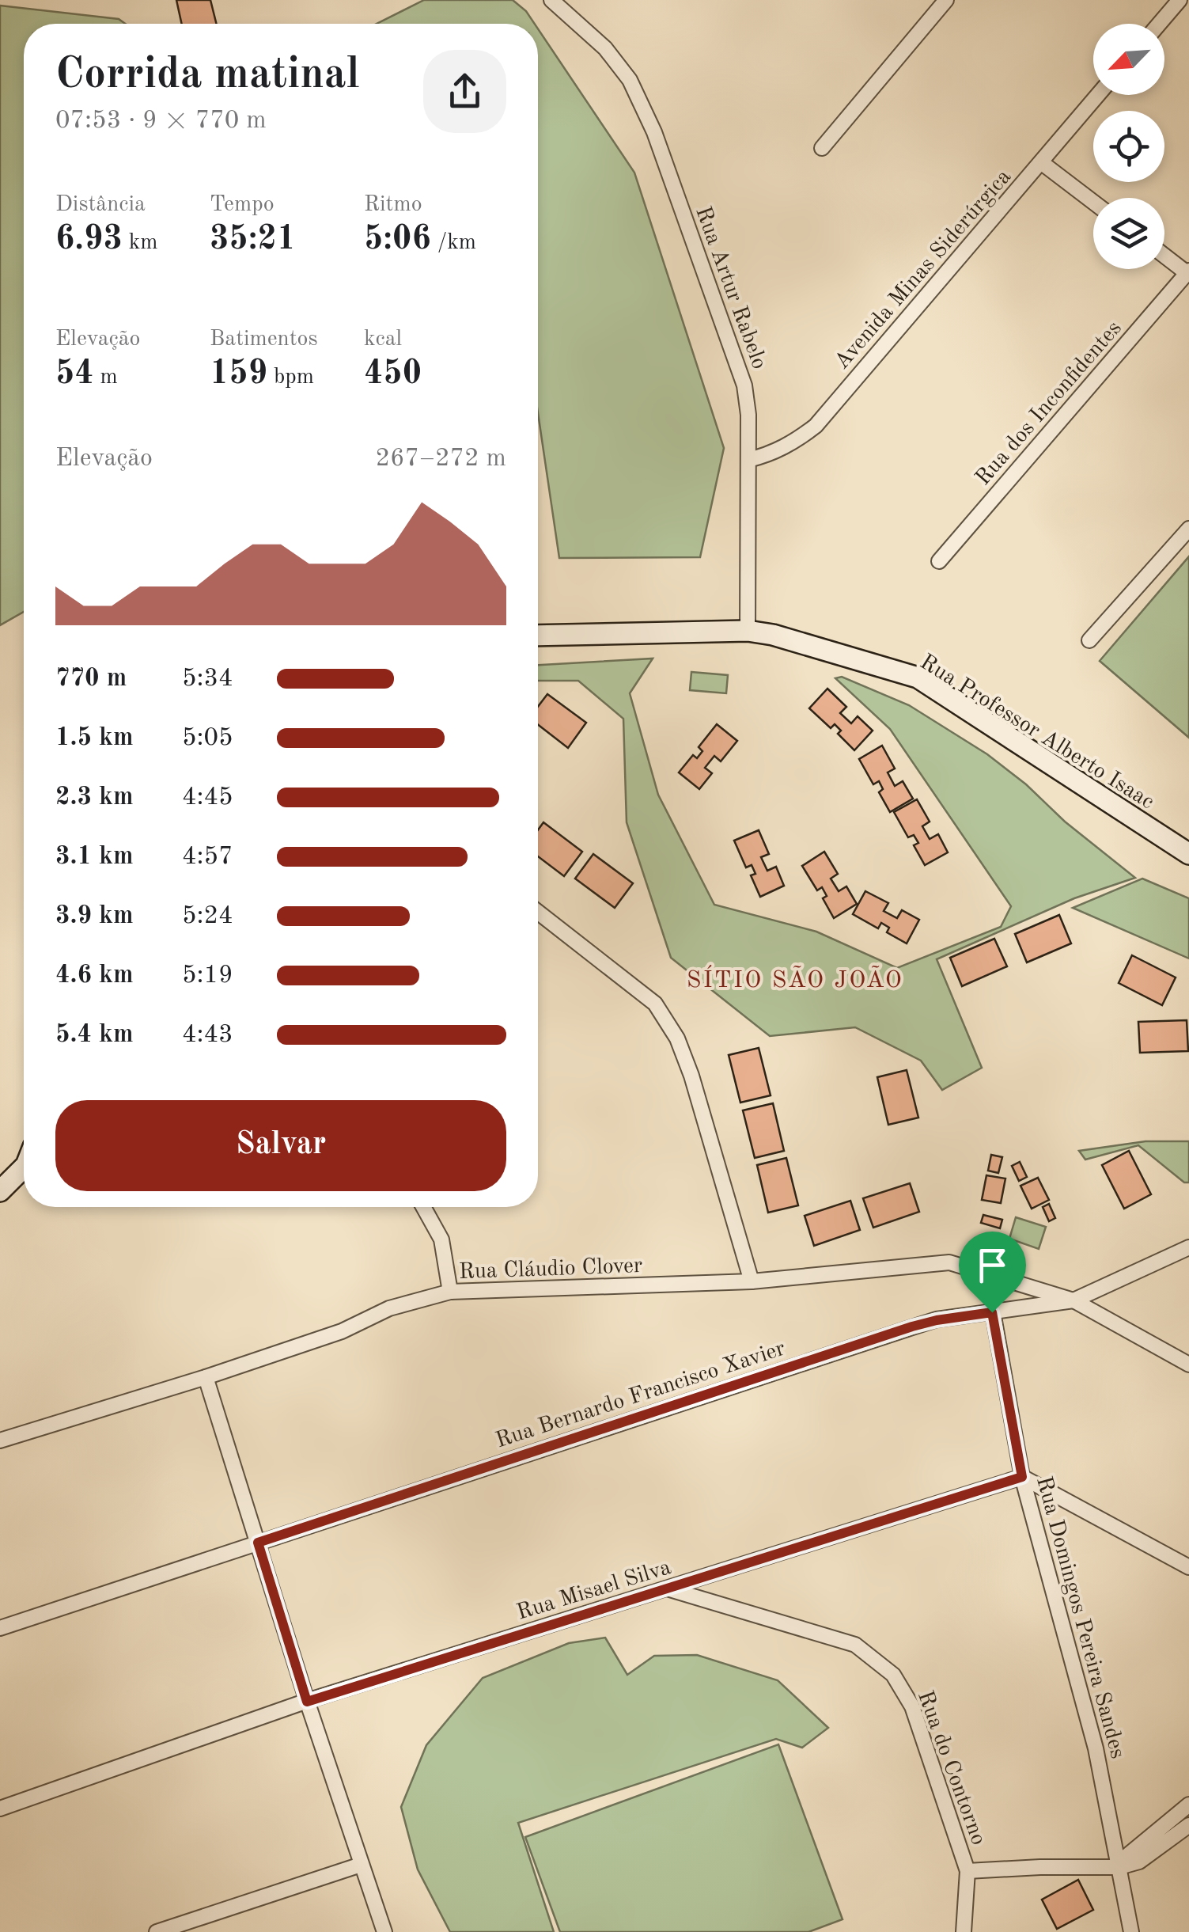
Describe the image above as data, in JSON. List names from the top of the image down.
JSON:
{
  "streets": {
    "main road": ["Rua Professor Alberto Isaac"],
    "street": [
      "Avenida Minas Siderúrgica",
      "Rua Artur Rabelo",
      "Rua dos Inconfidentes",
      "Rua Cláudio Clover",
      "Rua Bernardo Francisco Xavier",
      "Rua Misael Silva",
      "Rua Domingos Pereira Sandes",
      "Rua do Contorno"
    ]
  },
  "crossings": [
    ["Avenida Minas Siderúrgica", "Rua Artur Rabelo"],
    ["Rua Artur Rabelo", "Rua Professor Alberto Isaac"],
    ["Rua Cláudio Clover", "Rua Bernardo Francisco Xavier"],
    ["Rua Bernardo Francisco Xavier", "Rua Domingos Pereira Sandes"],
    ["Rua Misael Silva", "Rua Domingos Pereira Sandes"],
    ["Rua Misael Silva", "Rua do Contorno"]
  ],
  "districts": ["SÍTIO SÃO JOÃO"],
  "north": "bottom left",
  "page": {
    "heading": ["Corrida matinal", "07:53 · 9 × 770 m"],
    "stats": [
      ["Distância", "6.93 km"],
      ["Tempo", "35:21"],
      ["Ritmo", "5:06 /km"],
      ["Elevação", "54 m"],
      ["Batimentos", "159 bpm"],
      ["kcal", "450"]
    ],
    "chart": ["Elevação", "267–272 m"],
    "list": [
      {
        "name": "770 m",
        "note": "5:34"
      },
      {
        "name": "1.5 km",
        "note": "5:05"
      },
      {
        "name": "2.3 km",
        "note": "4:45"
      },
      {
        "name": "3.1 km",
        "note": "4:57"
      },
      {
        "name": "3.9 km",
        "note": "5:24"
      },
      {
        "name": "4.6 km",
        "note": "5:19"
      },
      {
        "name": "5.4 km",
        "note": "4:43"
      }
    ],
    "buttons": "Salvar"
  }
}
